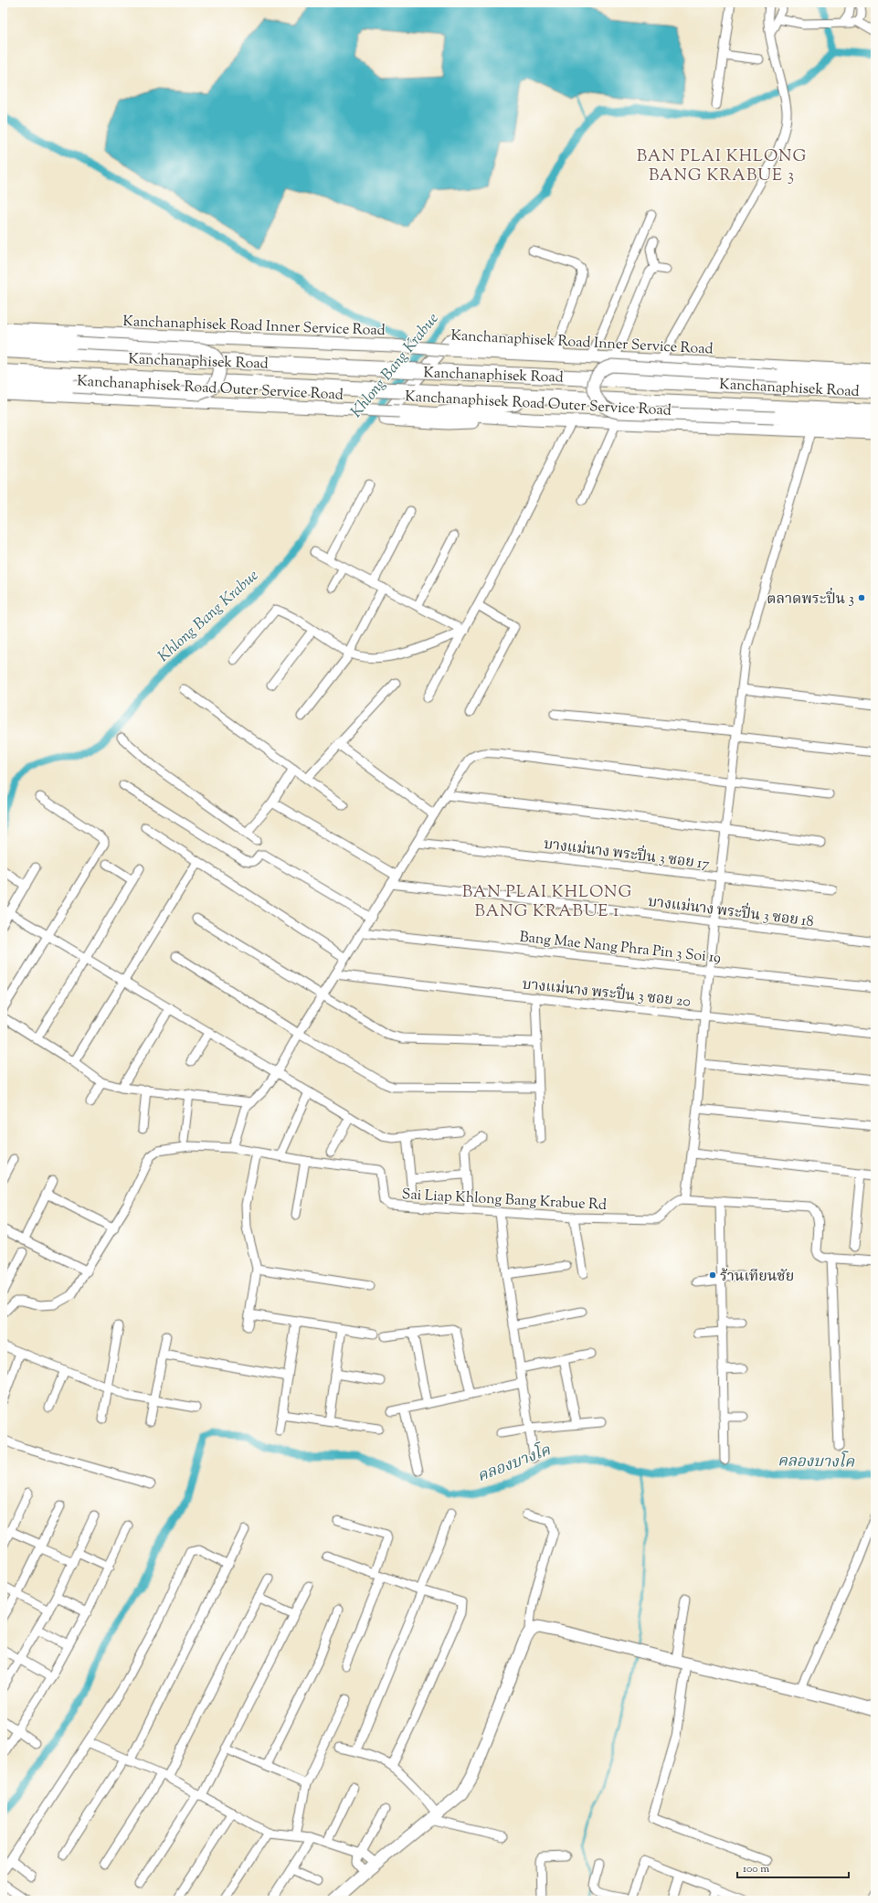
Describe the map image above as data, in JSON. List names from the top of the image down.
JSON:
{
  "streets": {
    "highway": ["Kanchanaphisek Road"],
    "main road": ["Kanchanaphisek Road Inner Service Road", "Kanchanaphisek Road Outer Service Road"],
    "street": [
      "บางแม่นาง พระปิ่น 3 ซอย 17",
      "บางแม่นาง พระปิ่น 3 ซอย 18",
      "Bang Mae Nang Phra Pin 3 Soi 19",
      "บางแม่นาง พระปิ่น 3 ซอย 20",
      "Sai Liap Khlong Bang Krabue Rd"
    ]
  },
  "districts": ["BAN PLAI KHLONG BANG KRABUE 3", "BAN PLAI KHLONG BANG KRABUE 1"],
  "water": ["Khlong Bang Krabue", "คลองบางโค"],
  "places": ["ตลาดพระปิ่น 3", "ร้านเทียนชัย"],
  "scale_bar": "100 m"
}
